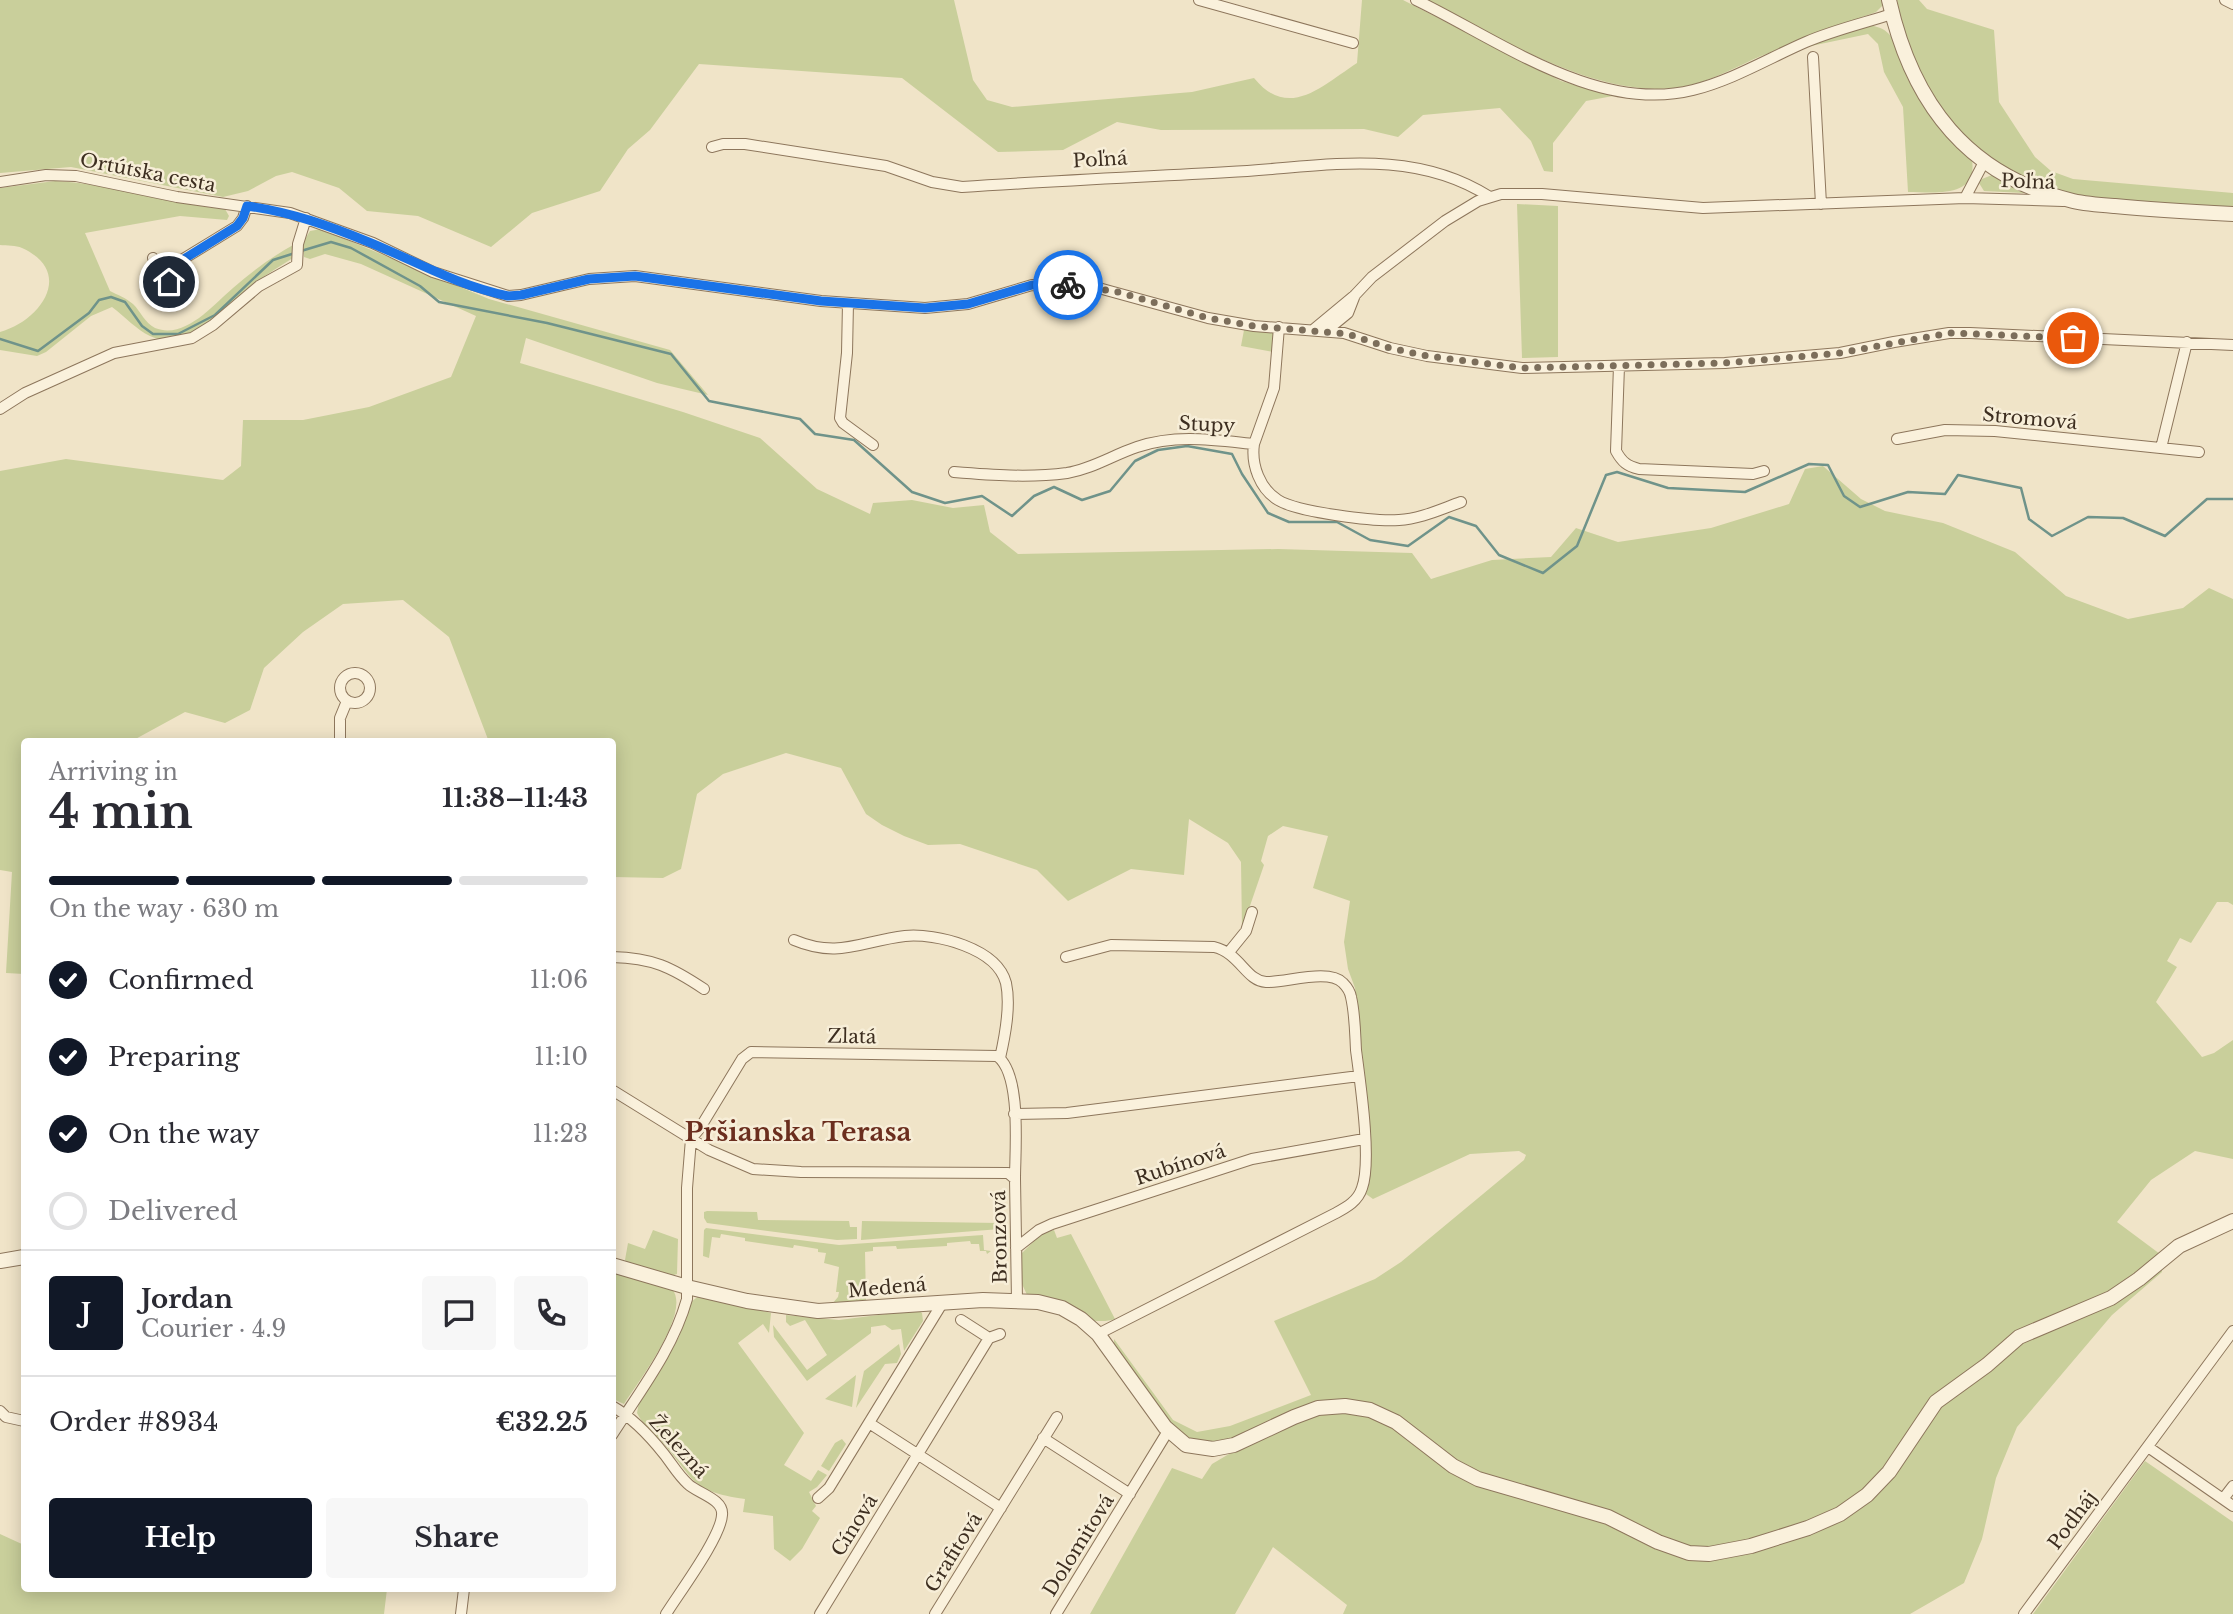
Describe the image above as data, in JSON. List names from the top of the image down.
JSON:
{
  "streets": {
    "street": [
      "Poľná",
      "Ortútska cesta",
      "Stromová",
      "Stupy",
      "Zlatá",
      "Rubínová",
      "Bronzová",
      "Medená",
      "Železná",
      "Podháj",
      "Cínová",
      "Dolomitová",
      "Grafitová"
    ]
  },
  "crossings": [
    ["Zlatá", "Bronzová"],
    ["Rubínová", "Bronzová"],
    ["Cínová", "Grafitová"],
    ["Dolomitová", "Grafitová"]
  ],
  "districts": ["Pršianska Terasa"],
  "page": {
    "heading": ["4 min", "Arriving in", "11:38–11:43"],
    "panel": [
      "Jordan",
      "Courier · 4.9",
      "Order #8934",
      "€32.25"
    ],
    "bar": "On the way · 630 m",
    "list": [
      ["Confirmed", "11:06"],
      ["Preparing", "11:10"],
      ["On the way", "11:23"],
      "Delivered"
    ],
    "round": "J",
    "buttons": ["Help", "Share"]
  }
}
